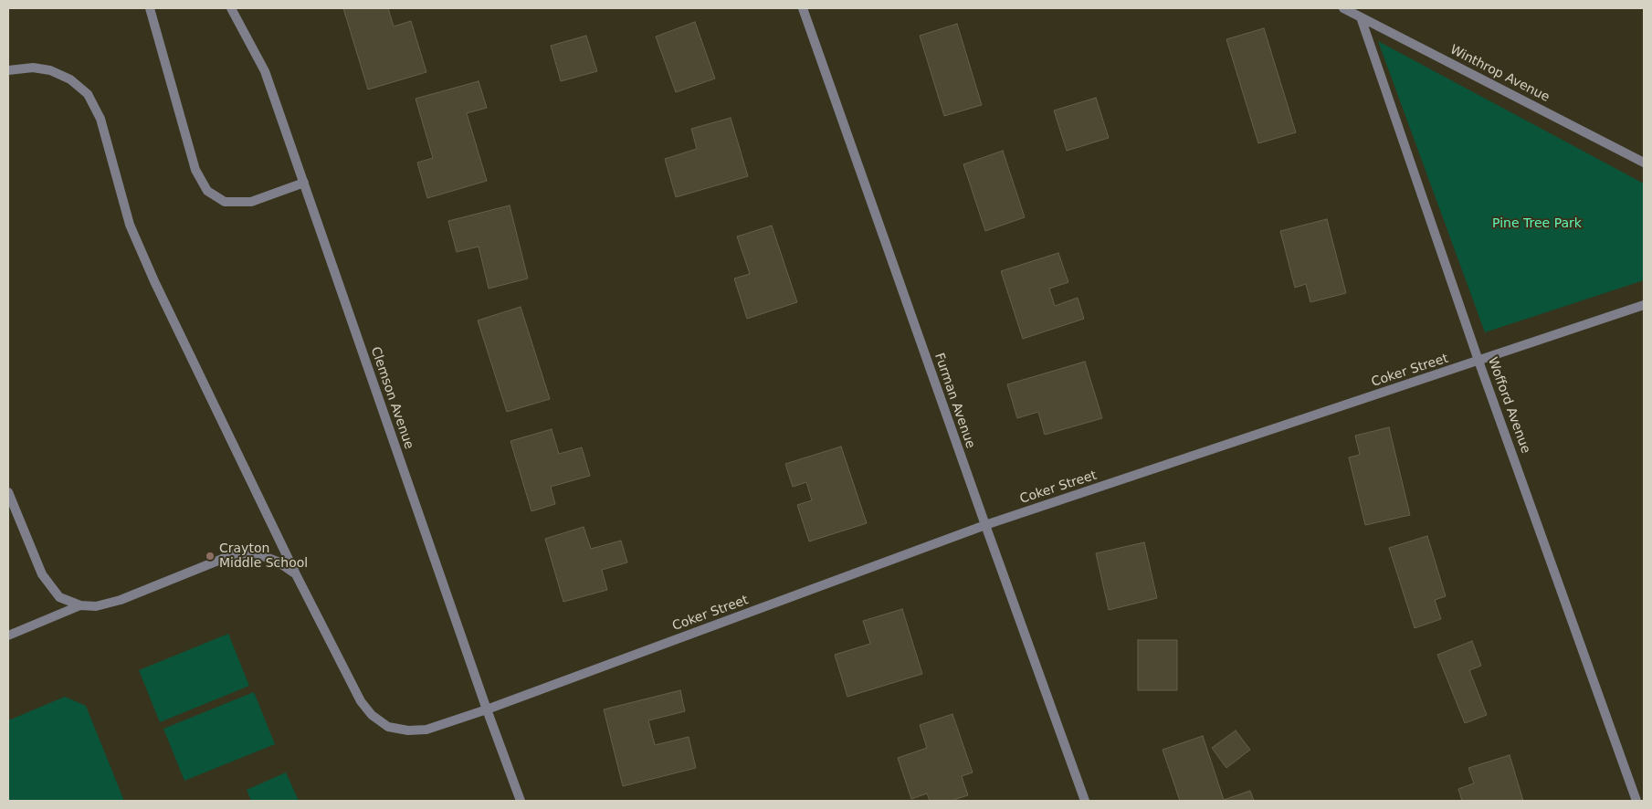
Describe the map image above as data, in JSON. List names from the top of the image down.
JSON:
{
  "streets": {
    "street": [
      "Winthrop Avenue",
      "Coker Street",
      "Clemson Avenue",
      "Furman Avenue",
      "Wofford Avenue"
    ]
  },
  "crossings": [
    ["Winthrop Avenue", "Wofford Avenue"],
    ["Coker Street", "Clemson Avenue"],
    ["Coker Street", "Furman Avenue"],
    ["Coker Street", "Wofford Avenue"]
  ],
  "parks": ["Pine Tree Park"],
  "places": ["Crayton Middle School"]
}
